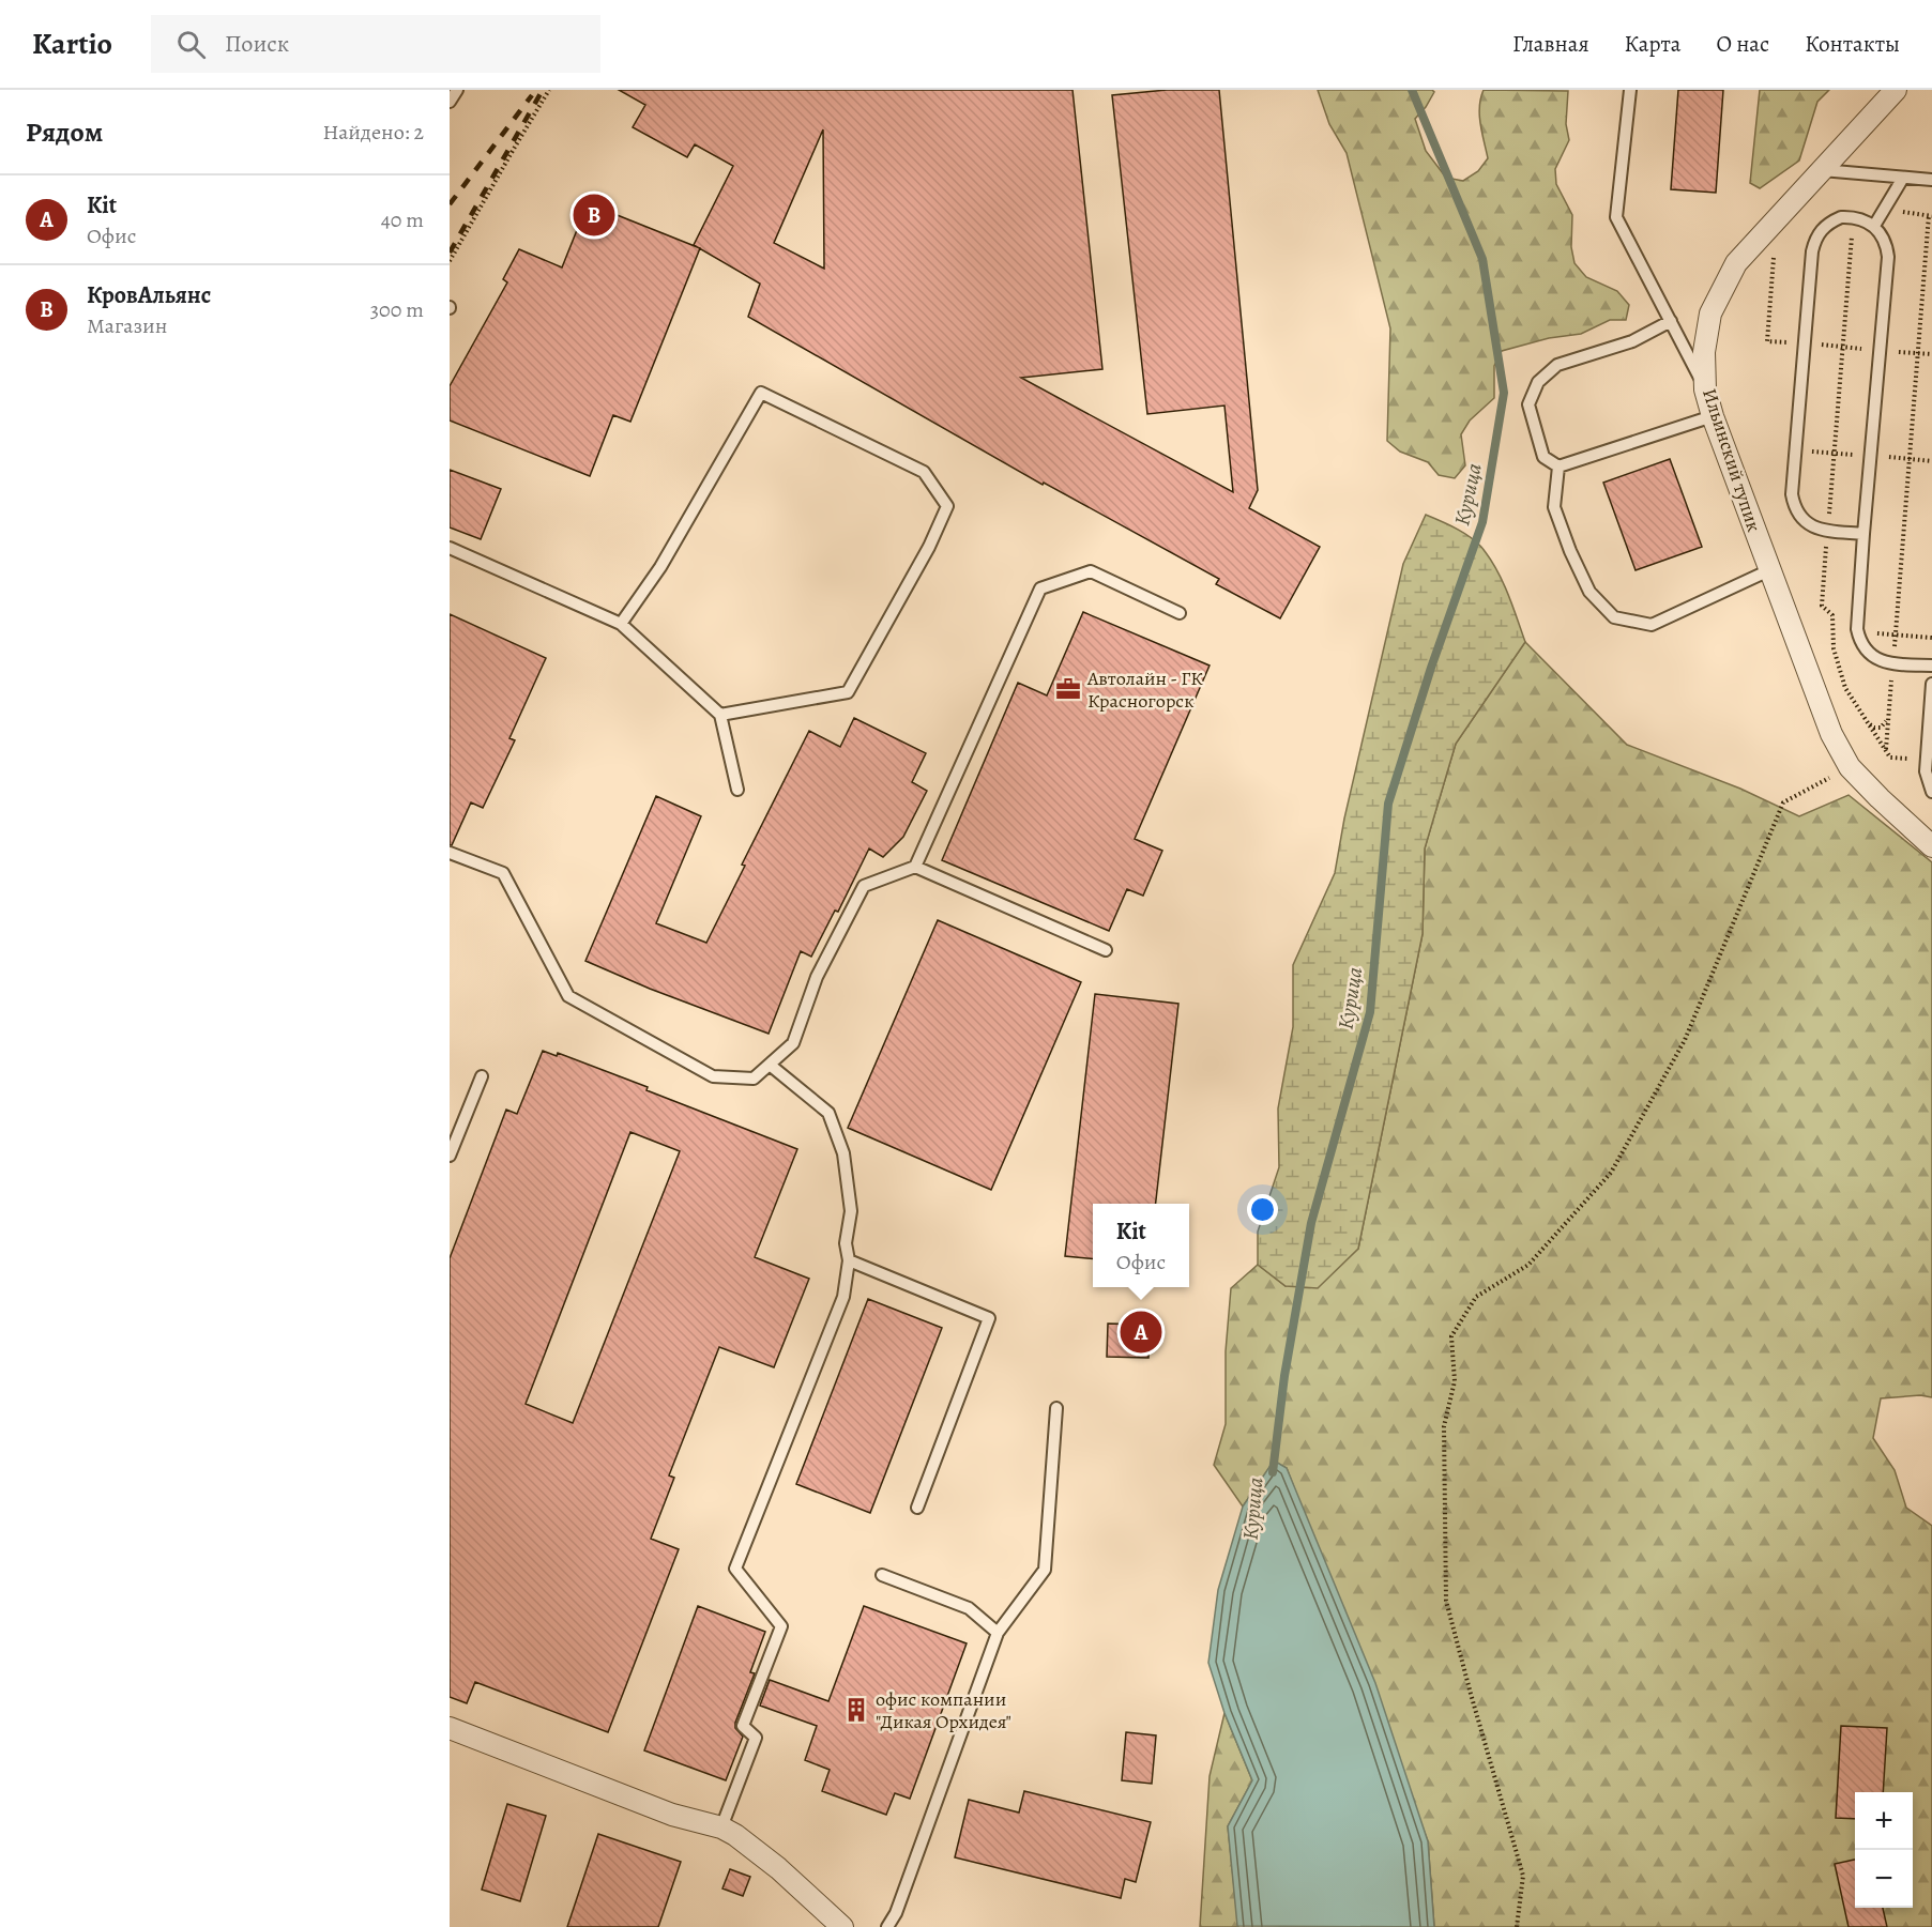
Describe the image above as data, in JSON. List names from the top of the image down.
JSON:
{
  "streets": {
    "street": ["Ильинский тупик"]
  },
  "water": ["Курица"],
  "places": {
    "office": ["Автолайн - ГК Красногорск"],
    "building": ["офис компании \"Дикая Орхидея\""]
  },
  "page": {
    "header": "Kartio",
    "search": "Поиск",
    "nav": [
      "Главная",
      "Карта",
      "О нас",
      "Контакты"
    ],
    "heading": ["Рядом", "Найдено: 2"],
    "list": [
      {
        "mark": "A",
        "name": "Kit",
        "note": "Офис",
        "value": "40 m"
      },
      {
        "mark": "B",
        "name": "КровАльянс",
        "note": "Магазин",
        "value": "300 m"
      }
    ],
    "pins": ["B", "A"],
    "popup": ["Kit", "Офис"],
    "map_buttons": ["+", "−"]
  }
}
